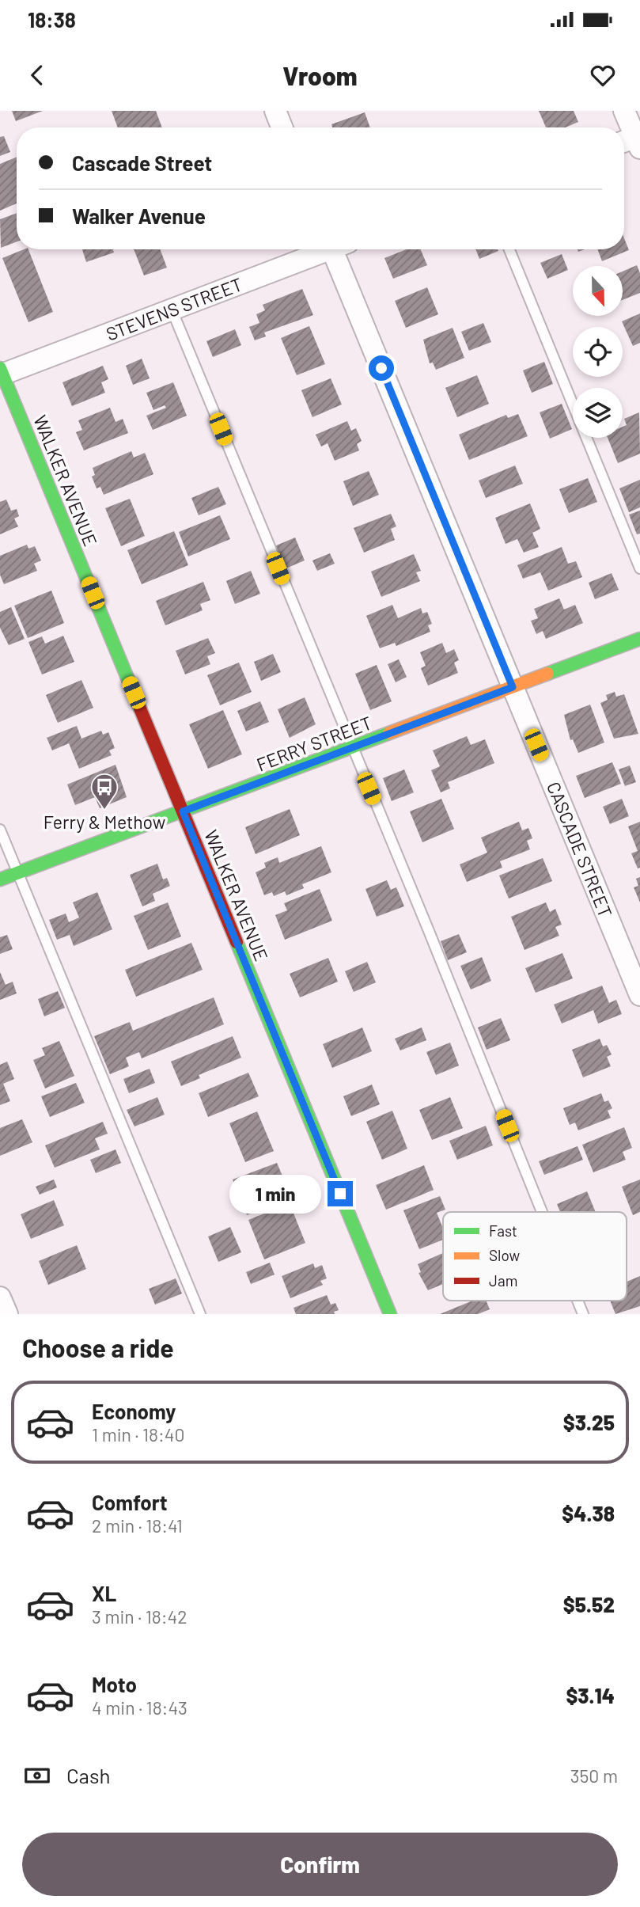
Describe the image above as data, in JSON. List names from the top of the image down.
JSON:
{
  "streets": {
    "street": [
      "STEVENS STREET",
      "WALKER AVENUE",
      "FERRY STREET",
      "CASCADE STREET"
    ]
  },
  "crossings": [
    ["STEVENS STREET", "WALKER AVENUE"],
    ["WALKER AVENUE", "FERRY STREET"],
    ["FERRY STREET", "CASCADE STREET"]
  ],
  "places": {
    "bus stop": ["Ferry & Methow"]
  },
  "legend": ["Fast", "Slow", "Jam"],
  "north": "bottom",
  "page": {
    "status": "18:38",
    "header": "Vroom",
    "banner": ["Cascade Street", "Walker Avenue"],
    "bubble": "1 min",
    "heading": "Choose a ride",
    "list": [
      {
        "name": "Economy",
        "note": "1 min · 18:40",
        "value": "$3.25"
      },
      {
        "name": "Comfort",
        "note": "2 min · 18:41",
        "value": "$4.38"
      },
      {
        "name": "XL",
        "note": "3 min · 18:42",
        "value": "$5.52"
      },
      {
        "name": "Moto",
        "note": "4 min · 18:43",
        "value": "$3.14"
      }
    ],
    "pay": ["Cash", "350 m"],
    "buttons": "Confirm"
  }
}
